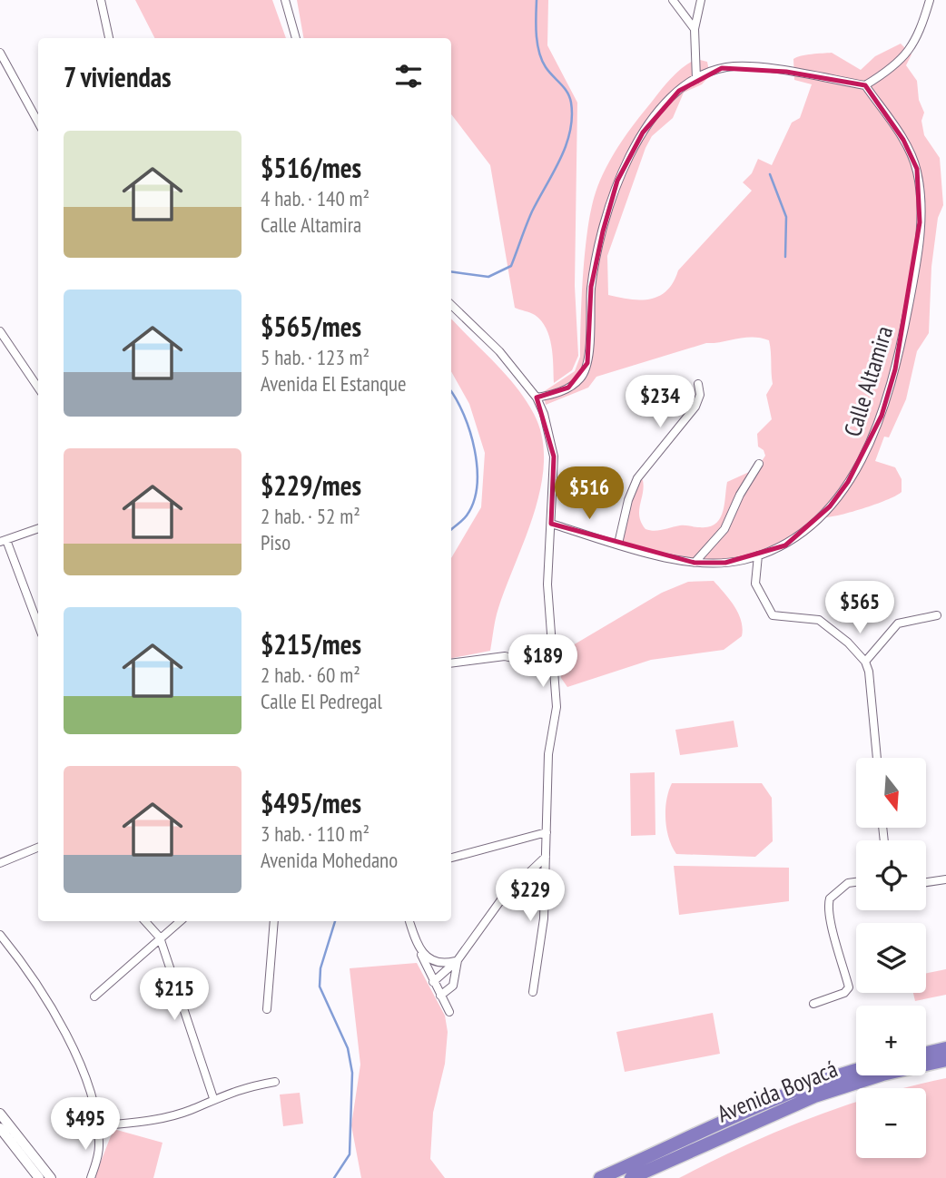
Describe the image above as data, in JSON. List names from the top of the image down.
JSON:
{
  "streets": {
    "highway": ["Avenida Boyacá"],
    "street": ["Calle Altamira"]
  },
  "north": "bottom",
  "page": {
    "heading": "7 viviendas",
    "list": [
      {
        "name": "$516/mes",
        "note": "4 hab. · 140 m² · Calle Altamira"
      },
      {
        "name": "$565/mes",
        "note": "5 hab. · 123 m² · Avenida El Estanque"
      },
      {
        "name": "$229/mes",
        "note": "2 hab. · 52 m² · Piso"
      },
      {
        "name": "$215/mes",
        "note": "2 hab. · 60 m² · Calle El Pedregal"
      },
      {
        "name": "$495/mes",
        "note": "3 hab. · 110 m² · Avenida Mohedano"
      }
    ],
    "price": [
      "$234",
      "$516",
      "$565",
      "$189",
      "$229",
      "$215",
      "$495"
    ],
    "map_buttons": ["+", "−"]
  }
}
